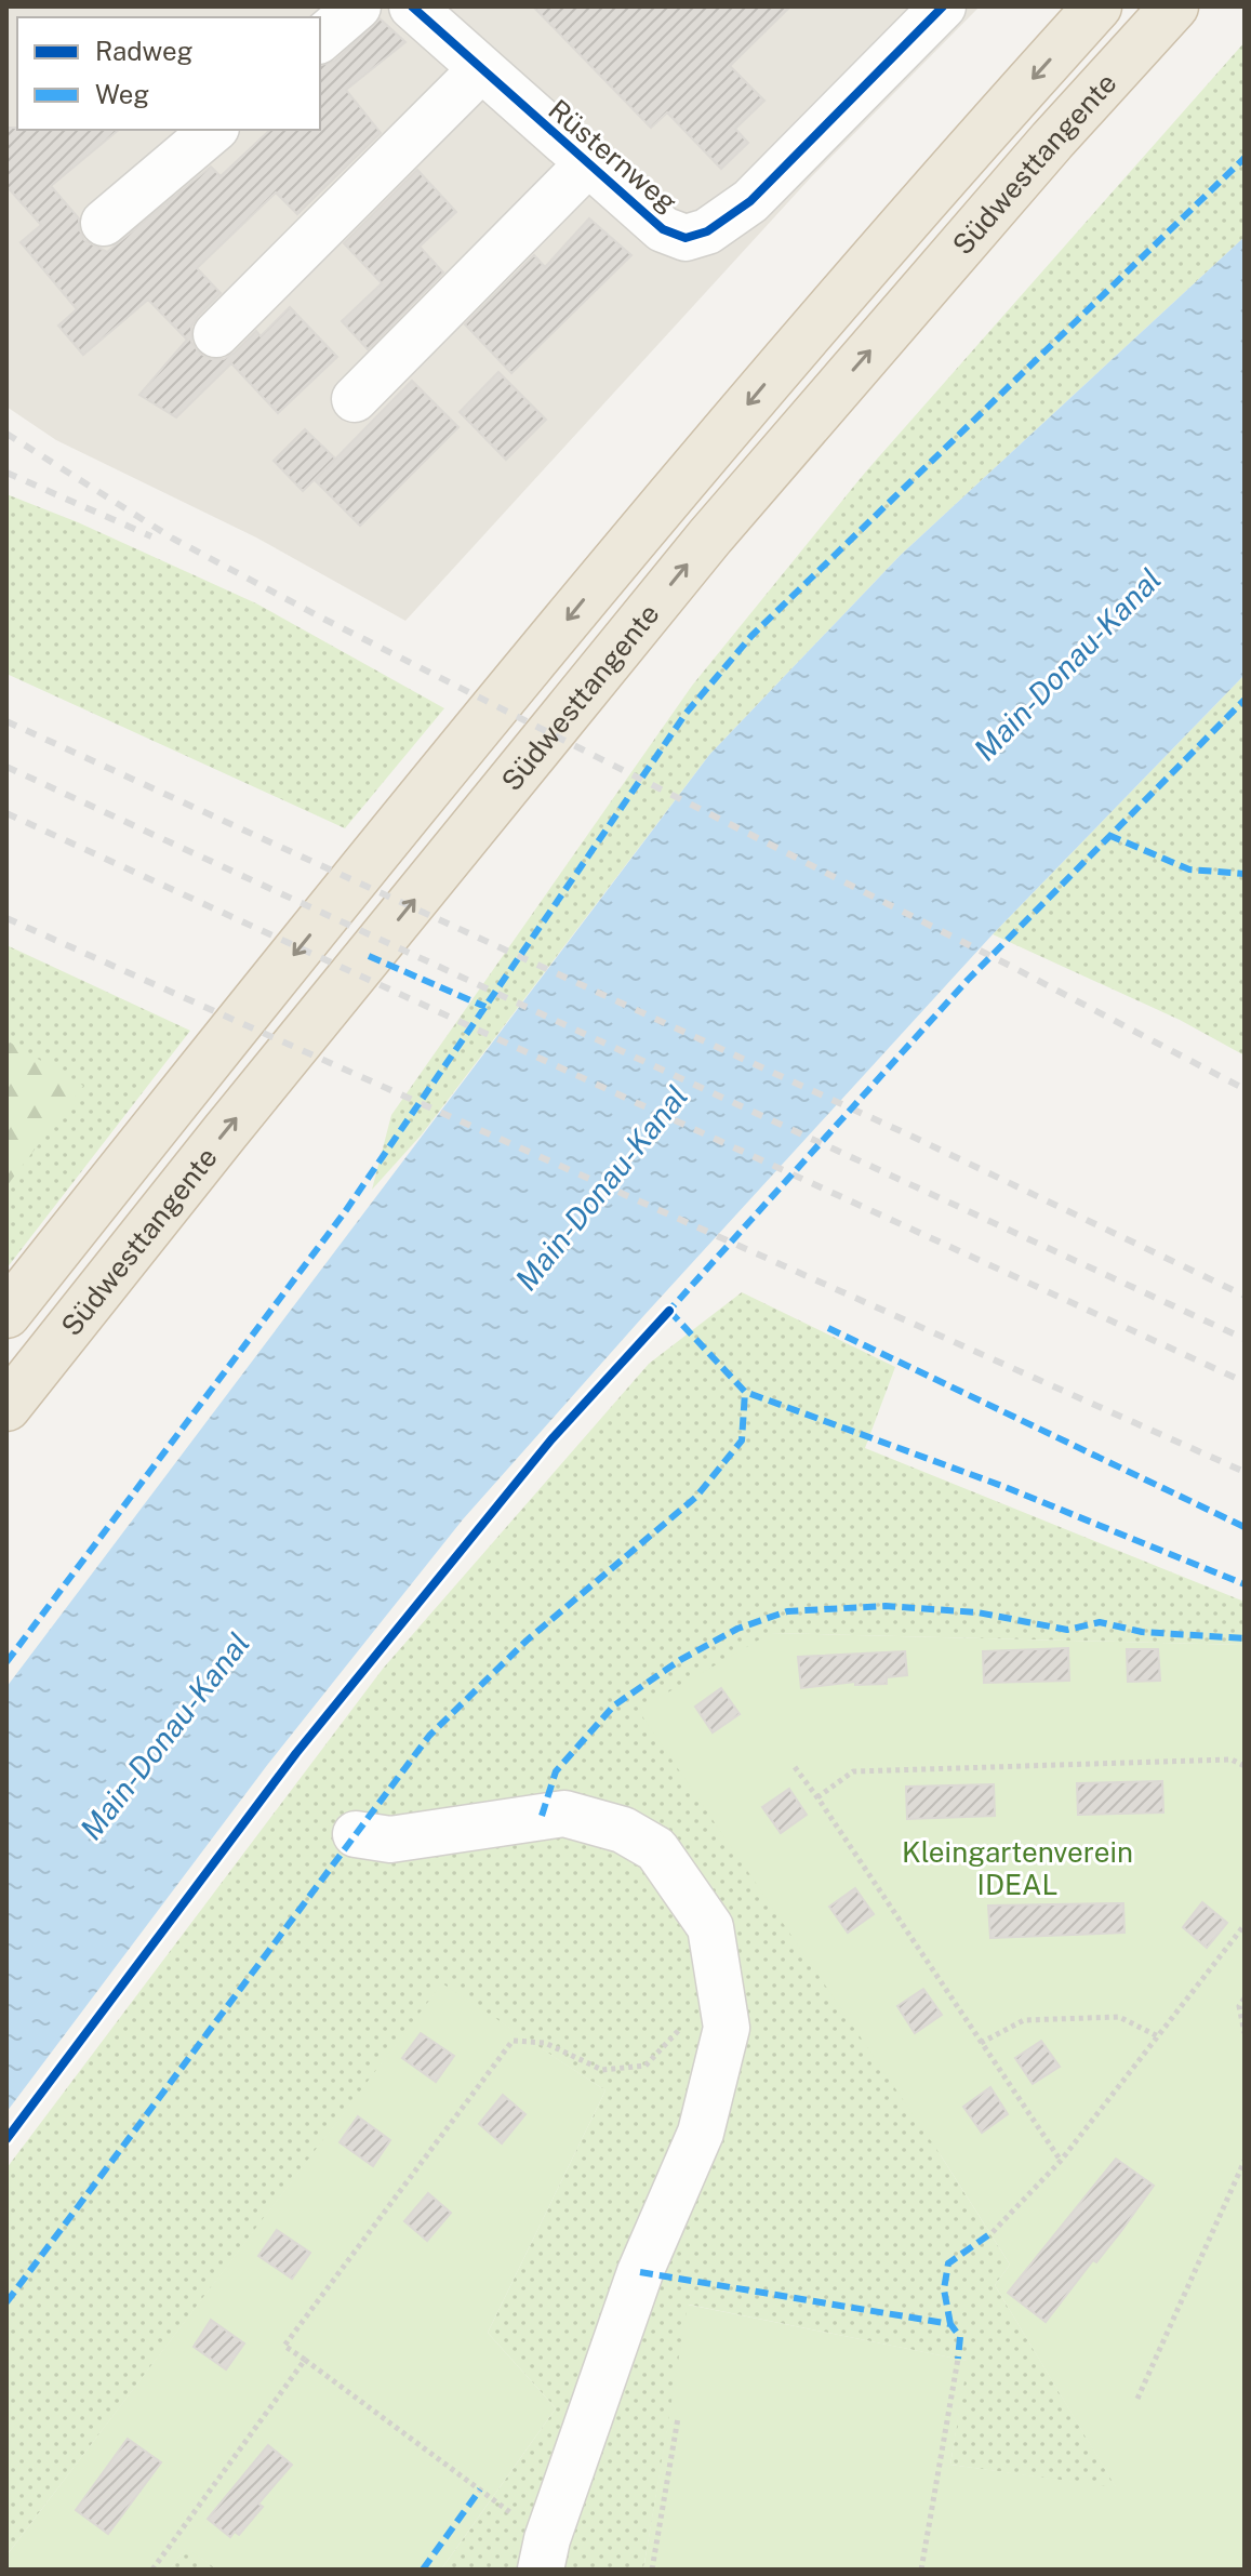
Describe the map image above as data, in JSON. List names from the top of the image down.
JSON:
{
  "streets": {
    "highway": ["Südwesttangente"],
    "street": ["Rüsternweg"]
  },
  "water": ["Main-Donau-Kanal"],
  "parks": ["Kleingartenverein IDEAL"],
  "legend": ["Radweg", "Weg"]
}
